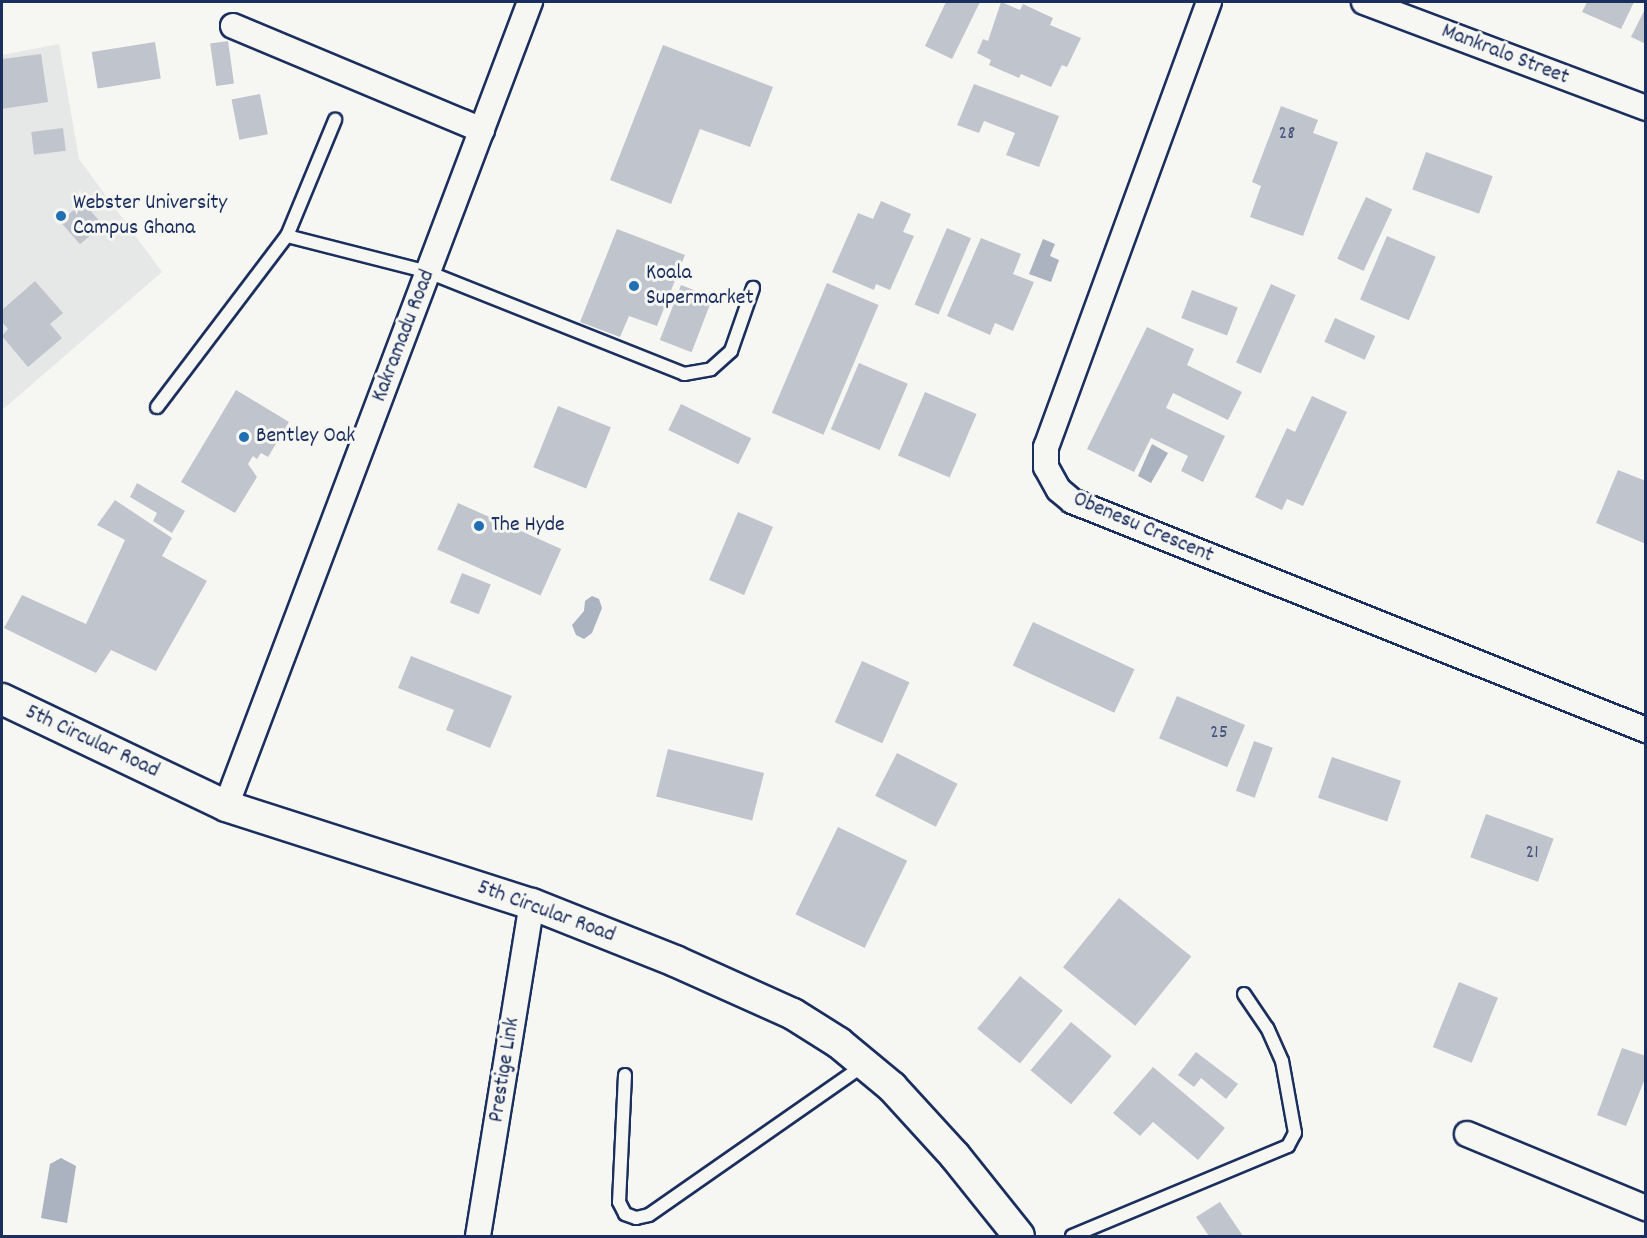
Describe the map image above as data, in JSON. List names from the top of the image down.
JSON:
{
  "streets": {
    "street": [
      "Mankralo Street",
      "Kakramadu Road",
      "Obenesu Crescent",
      "5th Circular Road",
      "Prestige Link"
    ]
  },
  "crossings": [
    ["Kakramadu Road", "5th Circular Road"],
    ["5th Circular Road", "Prestige Link"]
  ],
  "places": [
    "Webster University Campus Ghana",
    "Koala Supermarket",
    "Bentley Oak",
    "The Hyde"
  ],
  "house_numbers": ["28", "25", "21"]
}
